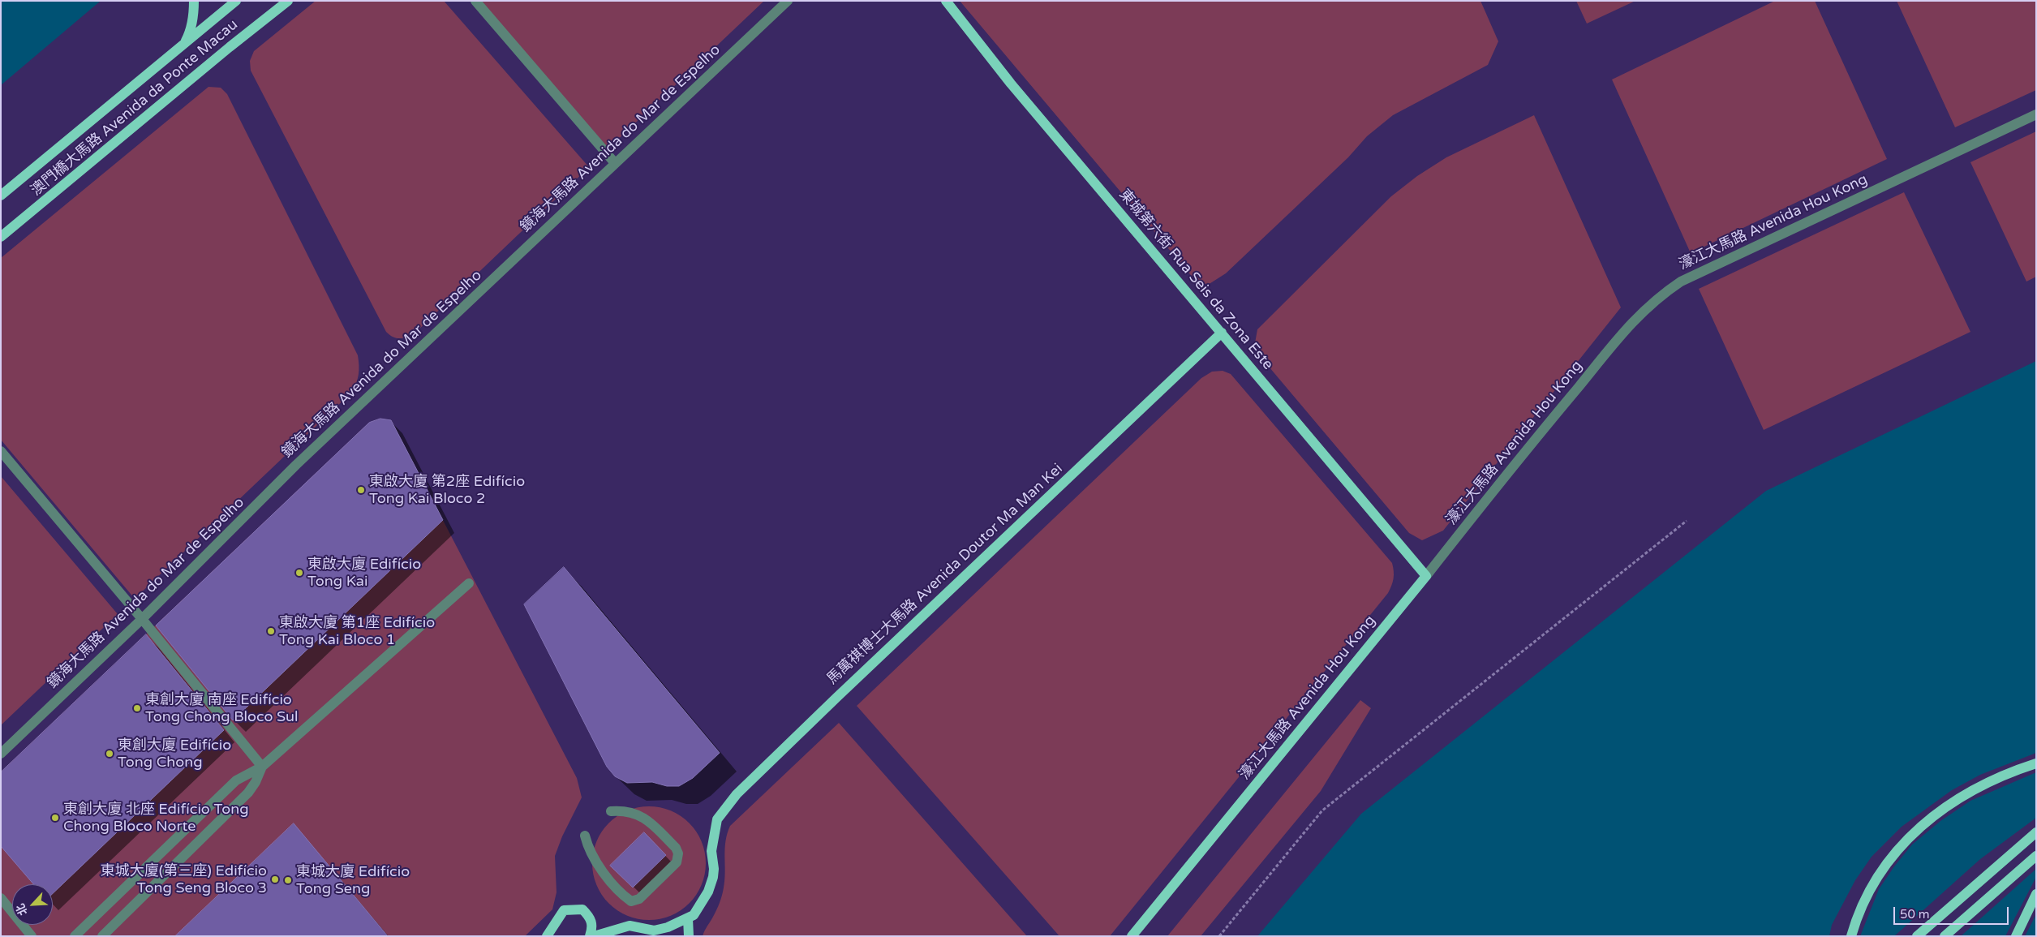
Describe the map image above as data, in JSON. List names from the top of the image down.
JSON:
{
  "streets": {
    "main road": [
      "澳門橋大馬路 Avenida da Ponte Macau",
      "濠江大馬路 Avenida Hou Kong",
      "東城第六街 Rua Seis da Zona Este",
      "馬萬祺博士大馬路 Avenida Doutor Ma Man Kei"
    ],
    "street": ["鏡海大馬路 Avenida do Mar de Espelho"]
  },
  "crossings": [
    ["濠江大馬路 Avenida Hou Kong", "東城第六街 Rua Seis da Zona Este"],
    ["東城第六街 Rua Seis da Zona Este", "馬萬祺博士大馬路 Avenida Doutor Ma Man Kei"]
  ],
  "places": [
    "東啟大廈 第2座 Edifício Tong Kai Bloco 2",
    "東啟大廈 Edifício Tong Kai",
    "東啟大廈 第1座 Edifício Tong Kai Bloco 1",
    "東創大廈 南座 Edifício Tong Chong Bloco Sul",
    "東創大廈 Edifício Tong Chong",
    "東創大廈 北座 Edifício Tong Chong Bloco Norte",
    "東城大廈(第三座) Edifício Tong Seng Bloco 3",
    "東城大廈 Edifício Tong Seng"
  ],
  "scale_bar": "50 m",
  "north": "bottom left"
}
